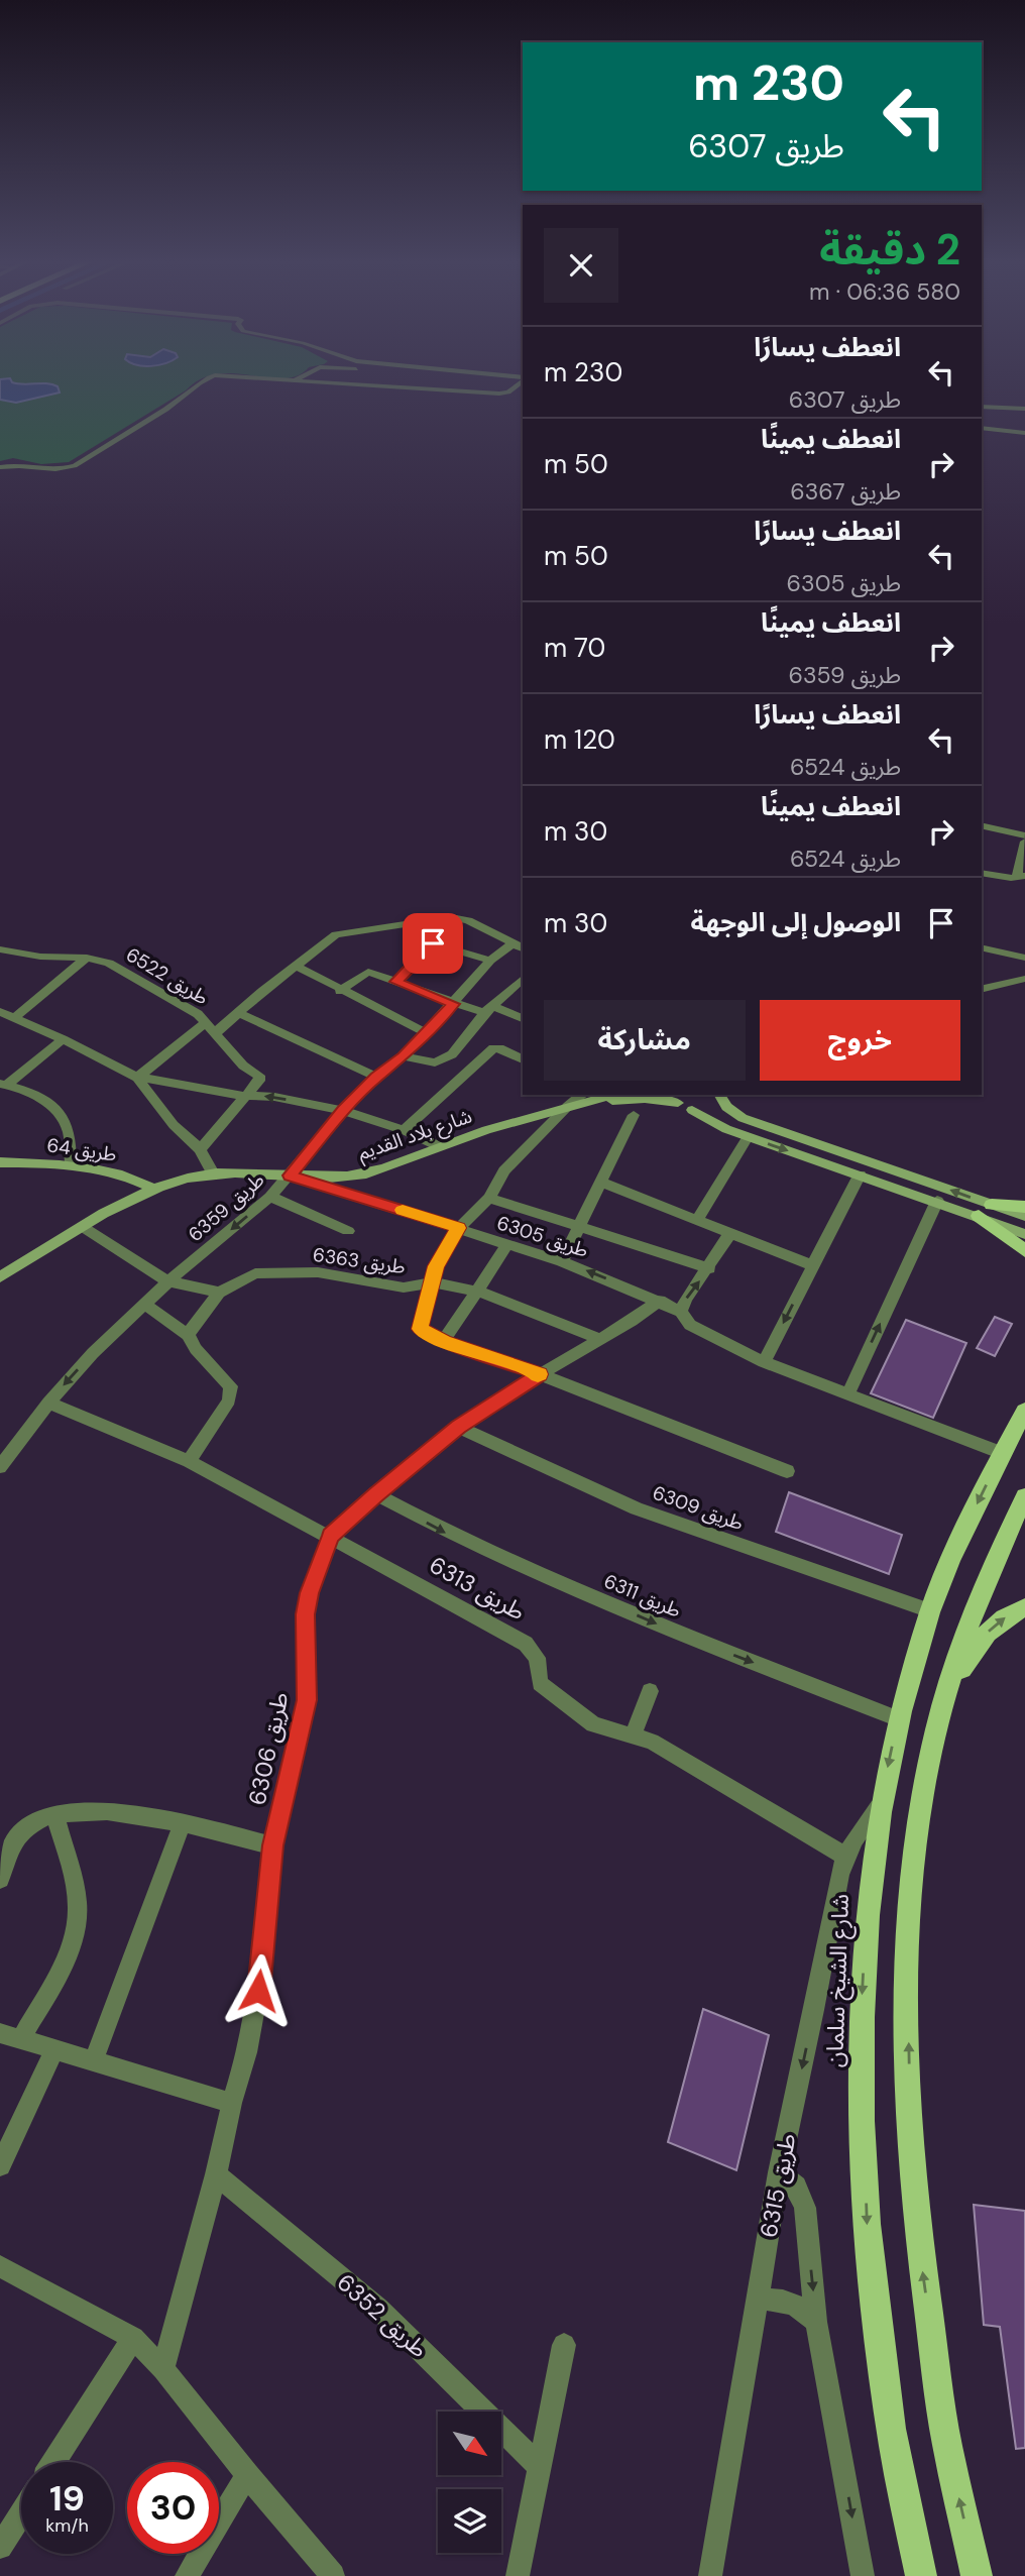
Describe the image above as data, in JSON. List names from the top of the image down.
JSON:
{
  "streets": {
    "main road": ["شارع الشيخ سلمان"],
    "street": [
      "طريق 6522",
      "شارع بلاد القديم",
      "طريق 64",
      "طريق 6359",
      "طريق 6305",
      "طريق 6363",
      "طريق 6309",
      "طريق 6313",
      "طريق 6311",
      "طريق 6306",
      "طريق 6315",
      "طريق 6352"
    ]
  },
  "crossings": [
    ["شارع بلاد القديم", "طريق 64"],
    ["شارع بلاد القديم", "طريق 6359"],
    ["شارع بلاد القديم", "طريق 6305"],
    ["طريق 6359", "طريق 6305"],
    ["طريق 6359", "طريق 6313"],
    ["طريق 6305", "طريق 6306"],
    ["طريق 6363", "طريق 6306"],
    ["طريق 6309", "طريق 6306"],
    ["طريق 6309", "شارع الشيخ سلمان"],
    ["طريق 6313", "طريق 6306"],
    ["طريق 6313", "طريق 6315"],
    ["طريق 6311", "طريق 6306"],
    ["طريق 6311", "شارع الشيخ سلمان"],
    ["طريق 6306", "طريق 6352"],
    ["شارع الشيخ سلمان", "طريق 6315"]
  ],
  "one_way": ["طريق 6359", "طريق 6311", "طريق 6315"],
  "north": "bottom right",
  "page": {
    "turn": ["230 m", "طريق 6307"],
    "heading": ["2 دقيقة", "580 m · 06:36"],
    "list": [
      {
        "name": "انعطف يسارًا",
        "note": "طريق 6307",
        "value": "230 m"
      },
      {
        "name": "انعطف يمينًا",
        "note": "طريق 6367",
        "value": "50 m"
      },
      {
        "name": "انعطف يسارًا",
        "note": "طريق 6305",
        "value": "50 m"
      },
      {
        "name": "انعطف يمينًا",
        "note": "طريق 6359",
        "value": "70 m"
      },
      {
        "name": "انعطف يسارًا",
        "note": "طريق 6524",
        "value": "120 m"
      },
      {
        "name": "انعطف يمينًا",
        "note": "طريق 6524",
        "value": "30 m"
      },
      {
        "name": "الوصول إلى الوجهة",
        "value": "30 m"
      }
    ],
    "buttons": ["خروج", "مشاركة"],
    "speed": "19 km/h",
    "limit": "30"
  }
}
